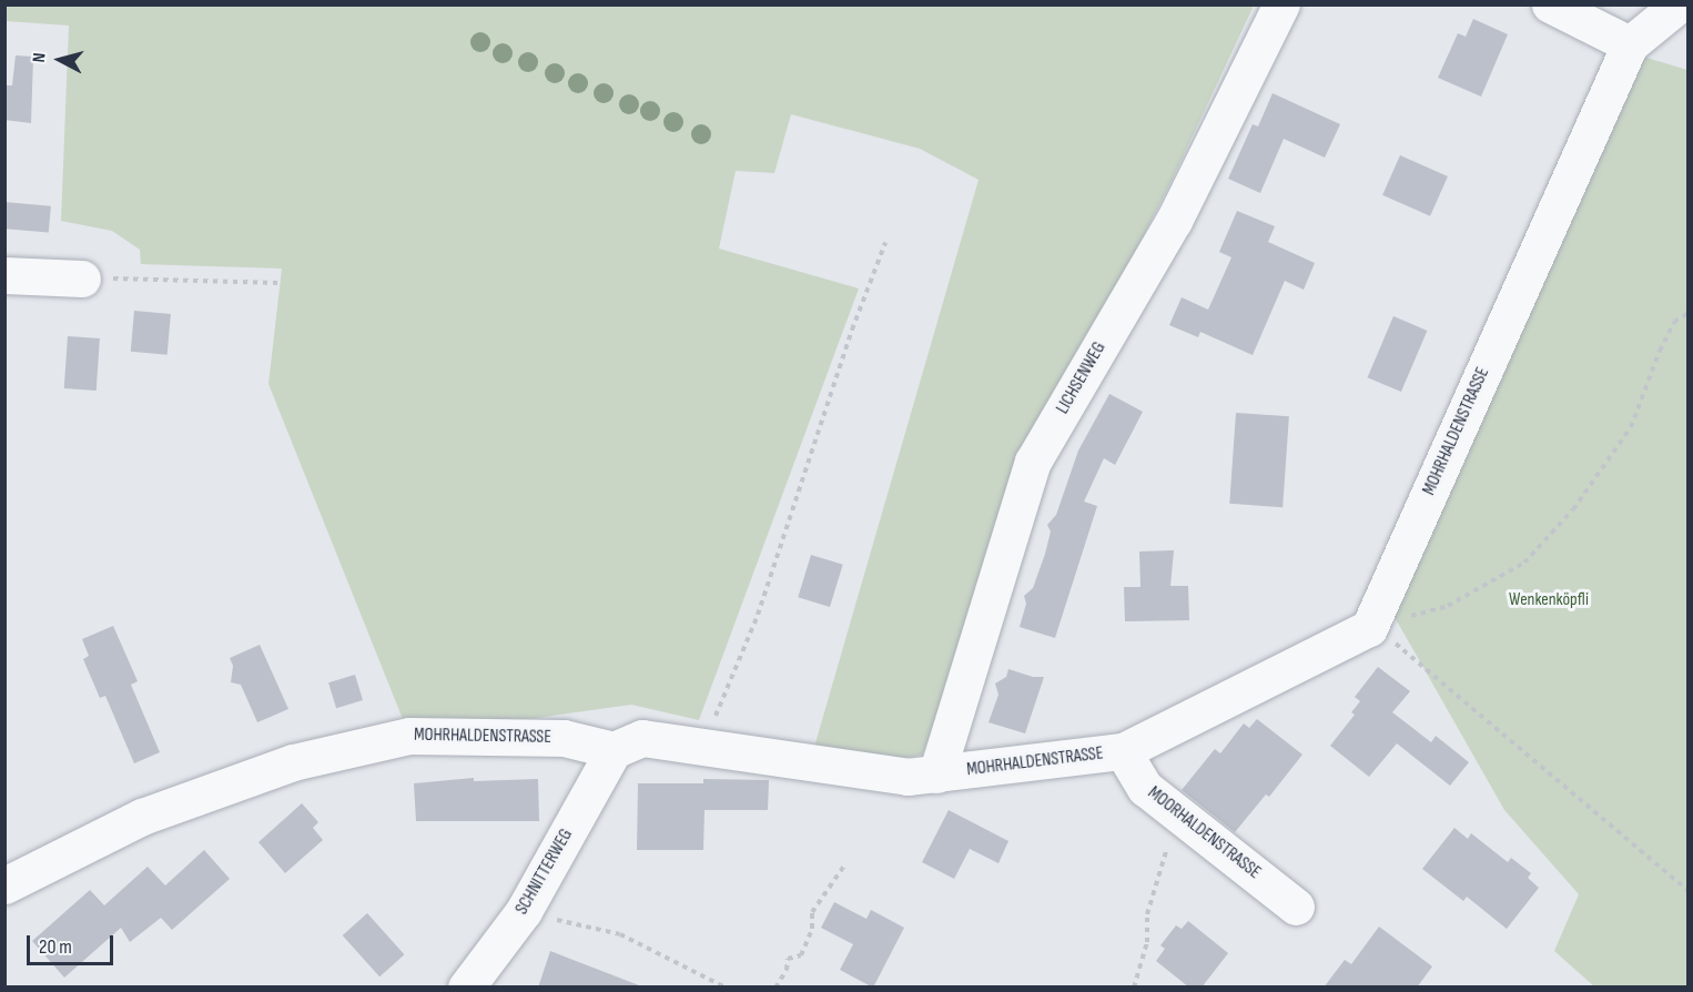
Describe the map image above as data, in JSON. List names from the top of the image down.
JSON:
{
  "streets": {
    "street": [
      "LICHSENWEG",
      "MOHRHALDENSTRASSE",
      "MOORHALDENSTRASSE",
      "SCHNITTERWEG"
    ]
  },
  "crossings": [
    ["LICHSENWEG", "MOHRHALDENSTRASSE"],
    ["MOHRHALDENSTRASSE", "MOORHALDENSTRASSE"],
    ["MOHRHALDENSTRASSE", "SCHNITTERWEG"]
  ],
  "parks": ["Wenkenköpfli"],
  "scale_bar": "20 m",
  "north": "left"
}
